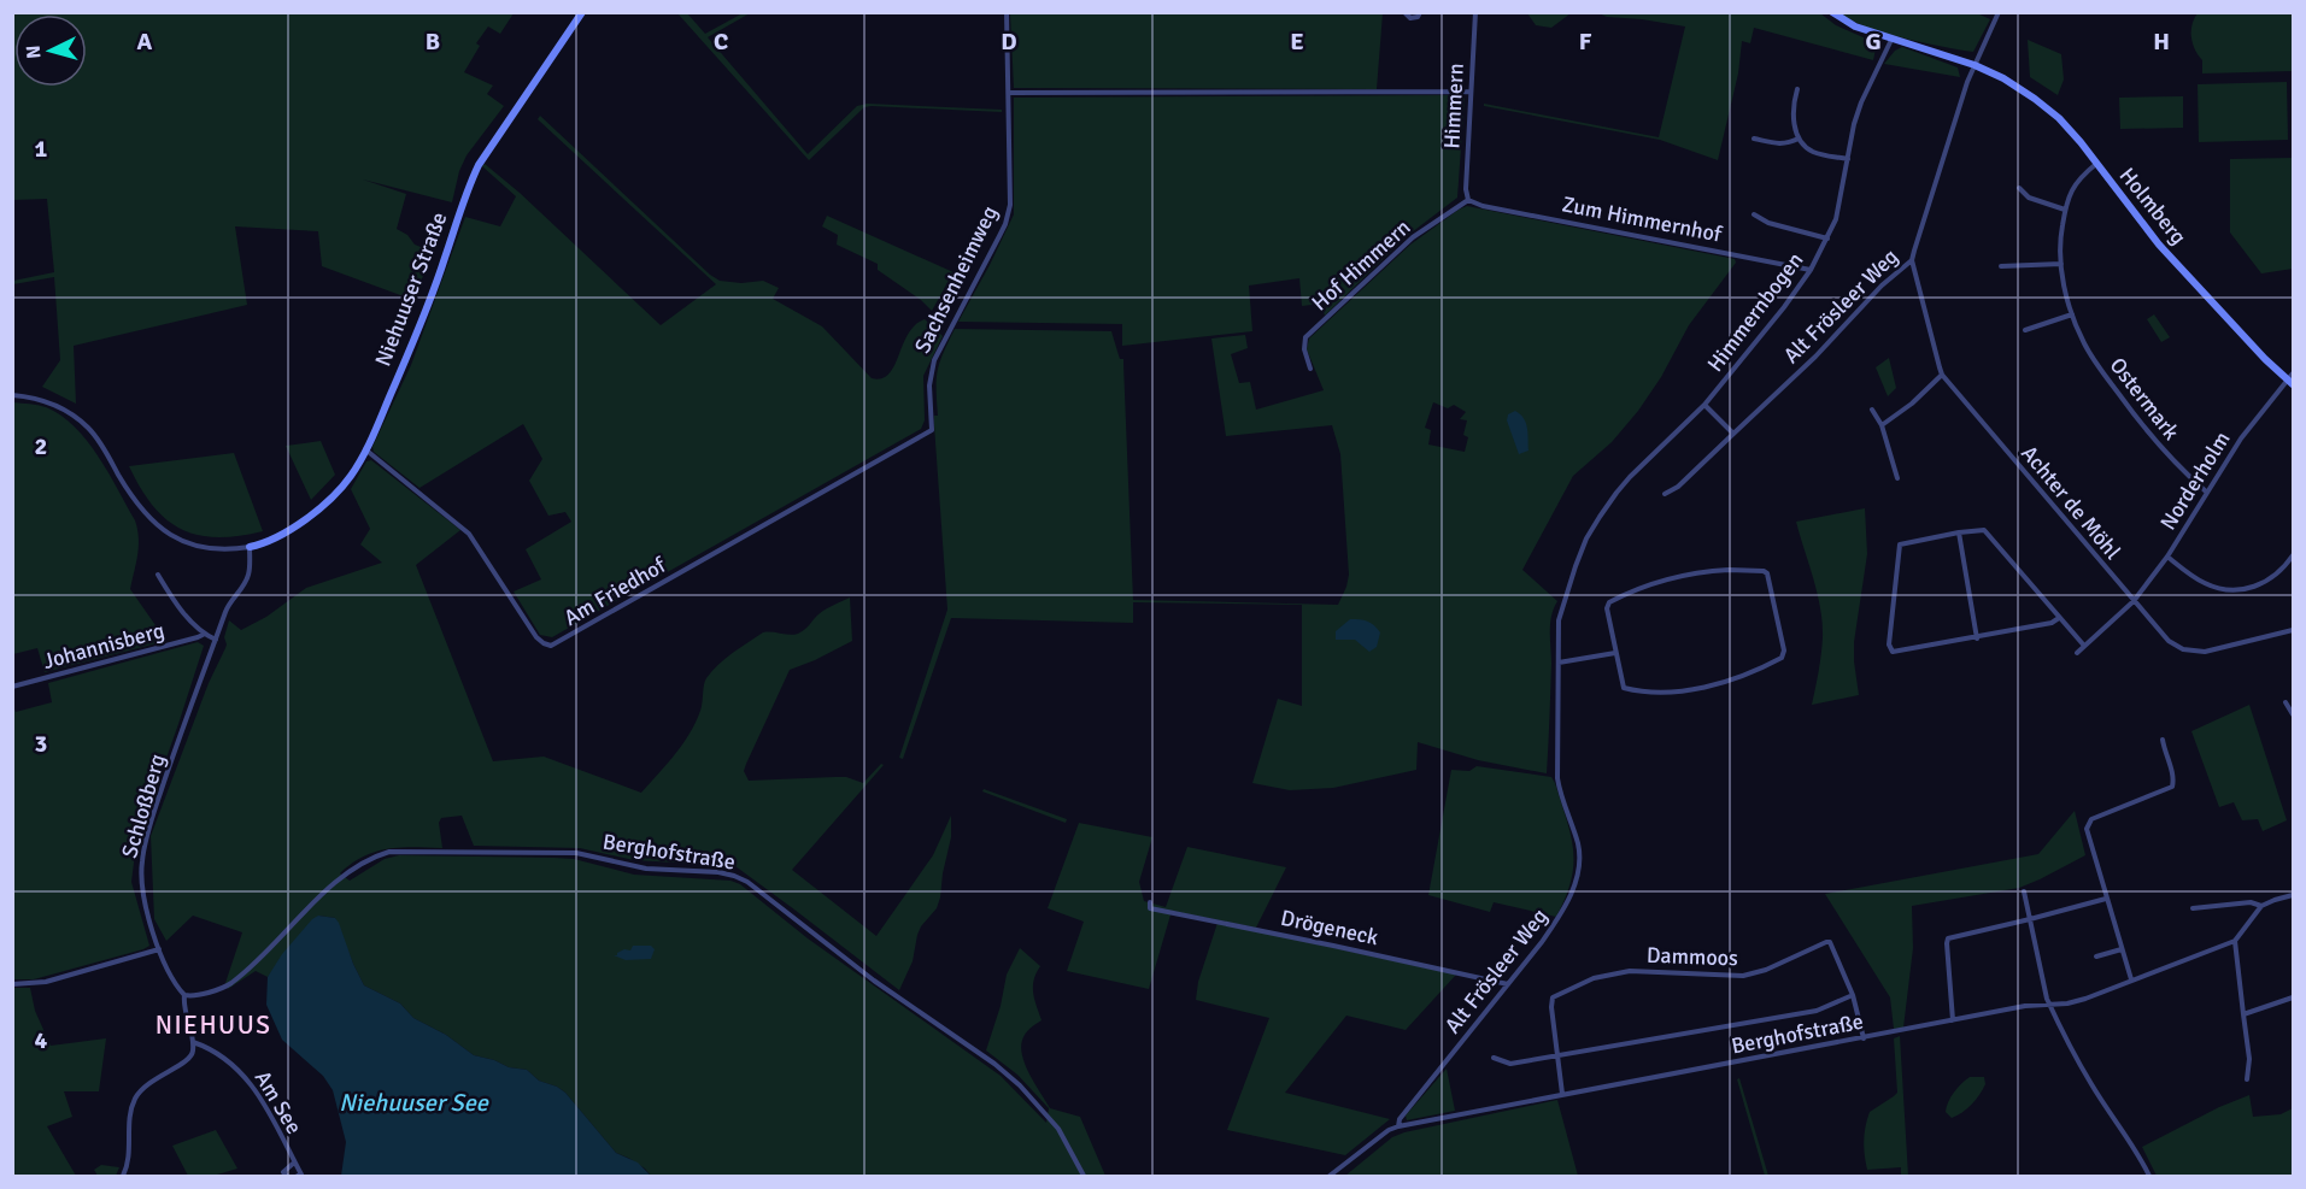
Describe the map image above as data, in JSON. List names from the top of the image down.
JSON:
{
  "streets": {
    "street": [
      "Himmern",
      "Holmberg",
      "Zum Himmernhof",
      "Hof Himmern",
      "Sachsenheimweg",
      "Niehuuser Straße",
      "Alt Frösleer Weg",
      "Himmernbogen",
      "Ostermark",
      "Norderholm",
      "Achter de Möhl",
      "Am Friedhof",
      "Johannisberg",
      "Schloßberg",
      "Berghofstraße",
      "Drögeneck",
      "Dammoos",
      "Am See"
    ]
  },
  "crossings": [
    ["Himmern", "Zum Himmernhof"],
    ["Himmern", "Hof Himmern"],
    ["Holmberg", "Alt Frösleer Weg"],
    ["Holmberg", "Himmernbogen"],
    ["Holmberg", "Ostermark"],
    ["Holmberg", "Norderholm"],
    ["Zum Himmernhof", "Hof Himmern"],
    ["Zum Himmernhof", "Himmernbogen"],
    ["Sachsenheimweg", "Am Friedhof"],
    ["Niehuuser Straße", "Am Friedhof"],
    ["Niehuuser Straße", "Schloßberg"],
    ["Alt Frösleer Weg", "Himmernbogen"],
    ["Alt Frösleer Weg", "Achter de Möhl"],
    ["Alt Frösleer Weg", "Berghofstraße"],
    ["Alt Frösleer Weg", "Drögeneck"],
    ["Ostermark", "Norderholm"],
    ["Norderholm", "Achter de Möhl"],
    ["Schloßberg", "Berghofstraße"],
    ["Schloßberg", "Am See"],
    ["Berghofstraße", "Dammoos"]
  ],
  "districts": ["NIEHUUS"],
  "water": ["Niehuuser See"],
  "north": "left",
  "grid": {
    "columns": [
      "A",
      "B",
      "C",
      "D",
      "E",
      "F",
      "G",
      "H"
    ],
    "rows": [
      "1",
      "2",
      "3",
      "4"
    ]
  }
}
